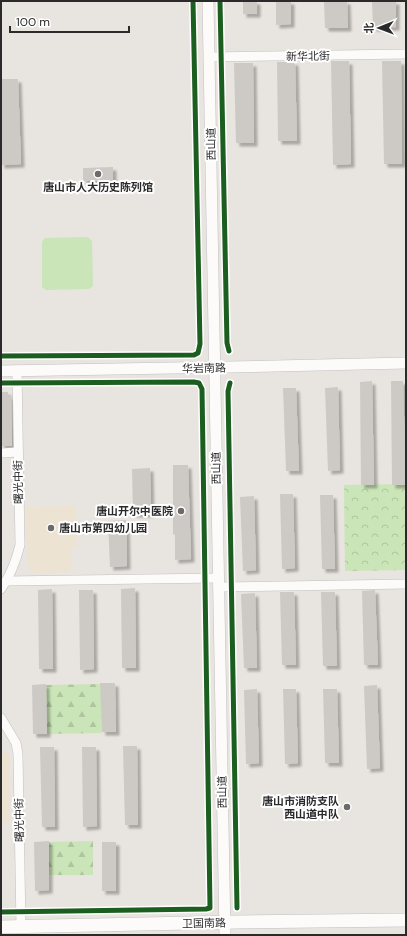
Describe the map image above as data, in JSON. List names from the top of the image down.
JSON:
{
  "streets": {
    "main road": ["卫国南路"],
    "street": [
      "新华北街",
      "西山道",
      "华岩南路",
      "曙光中街"
    ]
  },
  "crossings": [
    ["新华北街", "西山道"],
    ["西山道", "华岩南路"],
    ["西山道", "卫国南路"],
    ["华岩南路", "曙光中街"],
    ["曙光中街", "卫国南路"]
  ],
  "places": [
    "唐山市人大历史陈列馆",
    "唐山开尔中医院",
    "唐山市第四幼儿园",
    "唐山市消防支队 西山道中队"
  ],
  "scale_bar": "100 m",
  "north": "left"
}
